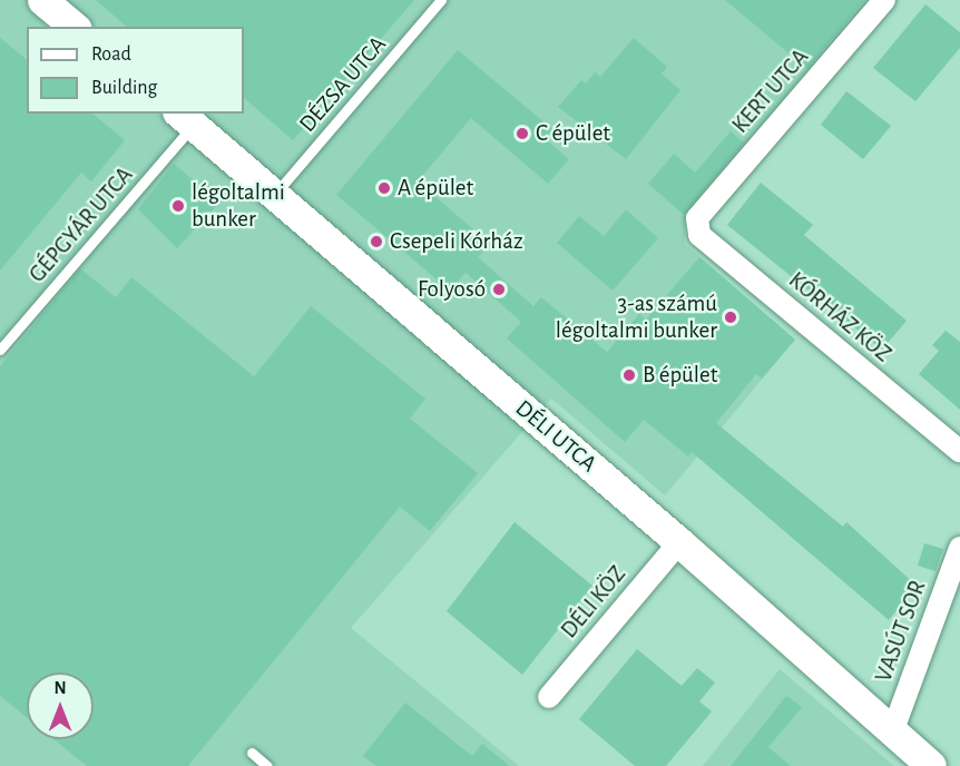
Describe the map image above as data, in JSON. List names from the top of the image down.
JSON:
{
  "streets": {
    "street": [
      "KERT UTCA",
      "KÓRHÁZ KÖZ",
      "DÉLI UTCA",
      "DÉLI KÖZ",
      "VASÚT SOR"
    ],
    "lane": ["DÉZSA UTCA", "GÉPGYÁR UTCA"]
  },
  "crossings": [
    ["DÉZSA UTCA", "DÉLI UTCA"],
    ["KERT UTCA", "KÓRHÁZ KÖZ"],
    ["GÉPGYÁR UTCA", "DÉLI UTCA"],
    ["DÉLI UTCA", "DÉLI KÖZ"],
    ["DÉLI UTCA", "VASÚT SOR"]
  ],
  "places": [
    "C épület",
    "A épület",
    "légoltalmi bunker",
    "Csepeli Kórház",
    "Folyosó",
    "3-as számú légoltalmi bunker",
    "B épület"
  ],
  "legend": ["Road", "Building"],
  "north": "top"
}
